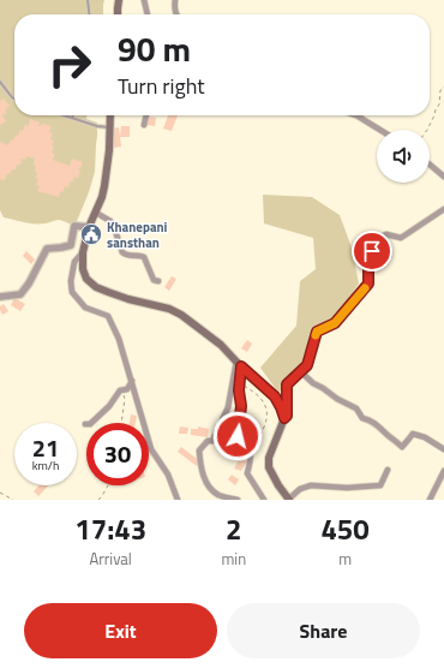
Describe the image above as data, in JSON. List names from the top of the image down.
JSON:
{
  "places": {
    "public building": ["Khanepani sansthan"]
  },
  "page": {
    "turn": ["90 m", "Turn right"],
    "speed": "21 km/h",
    "limit": "30",
    "eta": [
      "17:43",
      "Arrival",
      "2",
      "min",
      "450",
      "m"
    ],
    "buttons": ["Exit", "Share"]
  }
}
